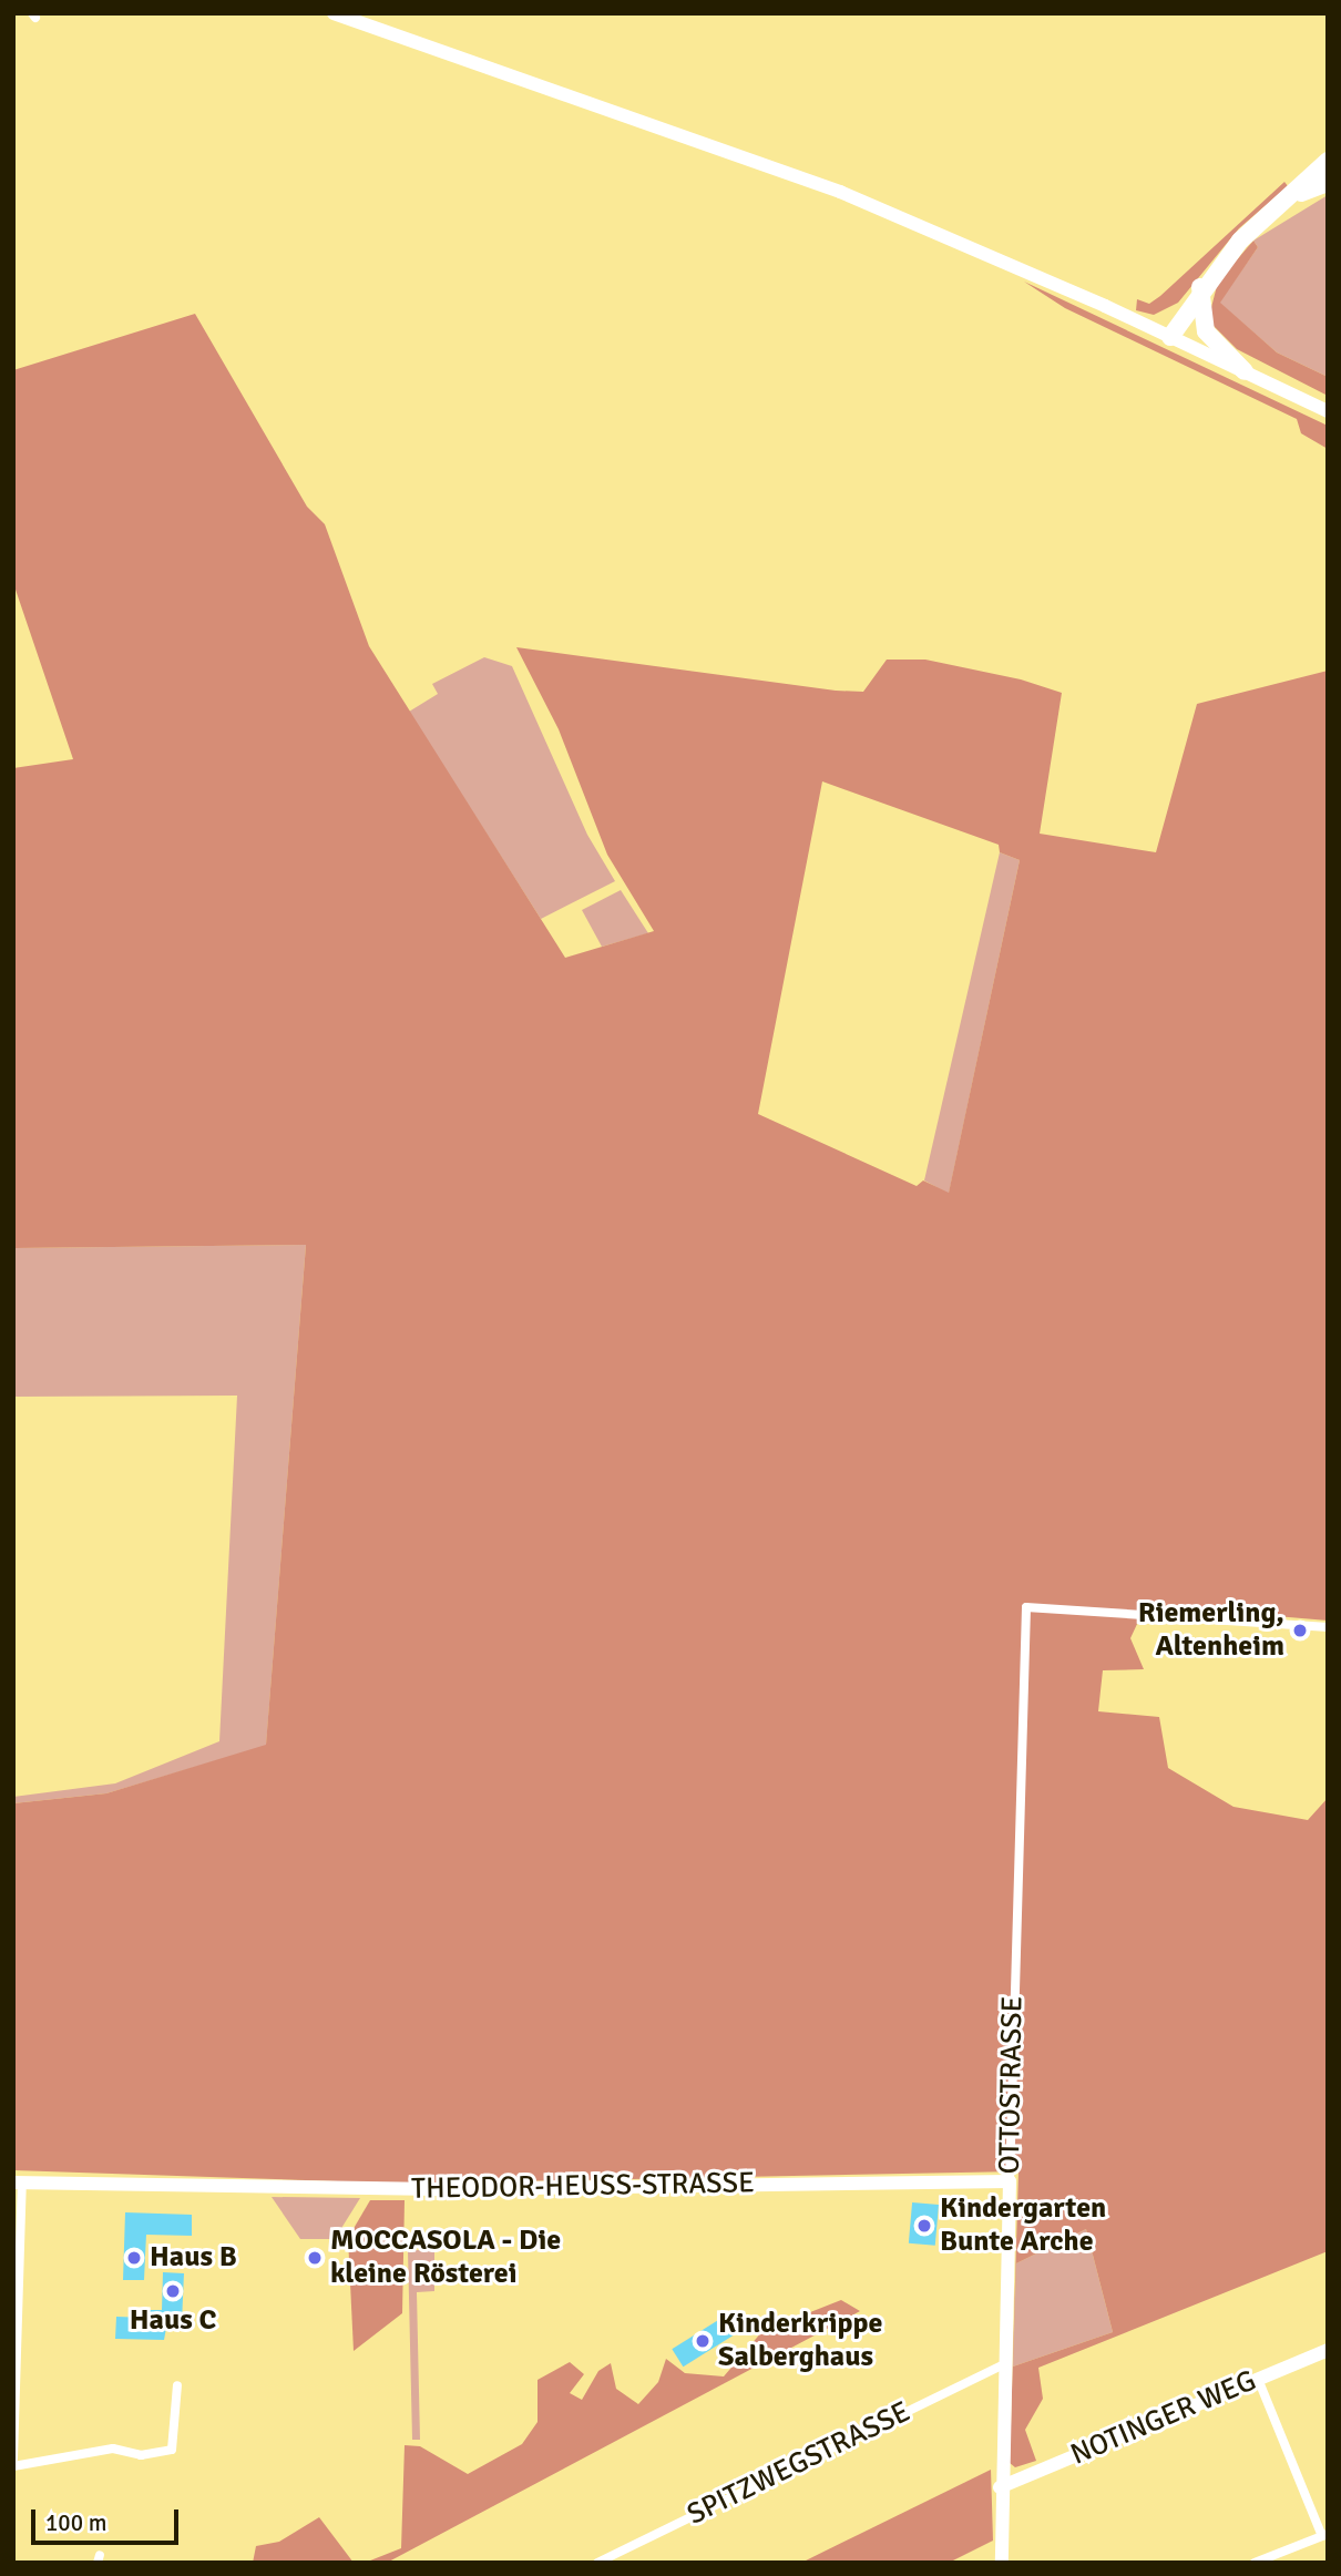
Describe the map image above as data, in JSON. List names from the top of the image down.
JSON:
{
  "streets": {
    "street": [
      "OTTOSTRASSE",
      "THEODOR-HEUSS-STRASSE",
      "NOTINGER WEG",
      "SPITZWEGSTRASSE"
    ]
  },
  "crossings": [
    ["OTTOSTRASSE", "THEODOR-HEUSS-STRASSE"],
    ["OTTOSTRASSE", "NOTINGER WEG"],
    ["OTTOSTRASSE", "SPITZWEGSTRASSE"]
  ],
  "places": [
    "Riemerling, Altenheim",
    "Kindergarten Bunte Arche",
    "Haus B",
    "MOCCASOLA - Die kleine Rösterei",
    "Haus C",
    "Kinderkrippe Salberghaus"
  ],
  "scale_bar": "100 m"
}
